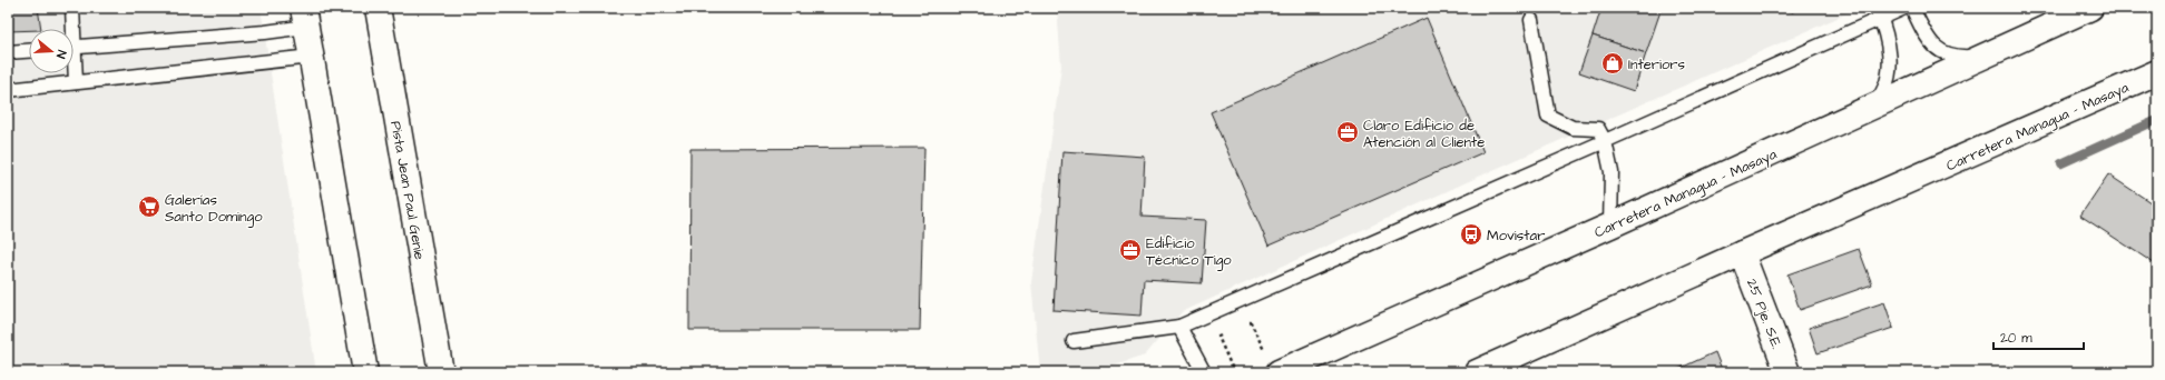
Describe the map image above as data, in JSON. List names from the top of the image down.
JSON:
{
  "streets": {
    "main road": ["Carretera Managua - Masaya", "Pista Jean Paul Genie", "25 Pje. S.E."]
  },
  "crossings": [
    ["Carretera Managua - Masaya", "25 Pje. S.E."]
  ],
  "places": {
    "shop": ["Interiors"],
    "office": ["Claro Edificio de Atención al Cliente", "Edificio Técnico Tigo"],
    "supermarket": ["Galerías Santo Domingo"],
    "bus stop": ["Movistar"]
  },
  "scale_bar": "20 m",
  "north": "right"
}
